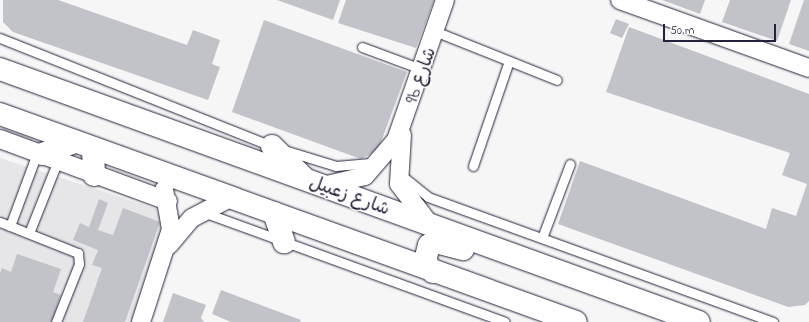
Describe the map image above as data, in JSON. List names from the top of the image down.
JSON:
{
  "streets": {
    "main road": ["شارع زعبيل"],
    "street": ["9b شارع"]
  },
  "crossings": [
    ["9b شارع", "شارع زعبيل"]
  ],
  "scale_bar": "50 m"
}
